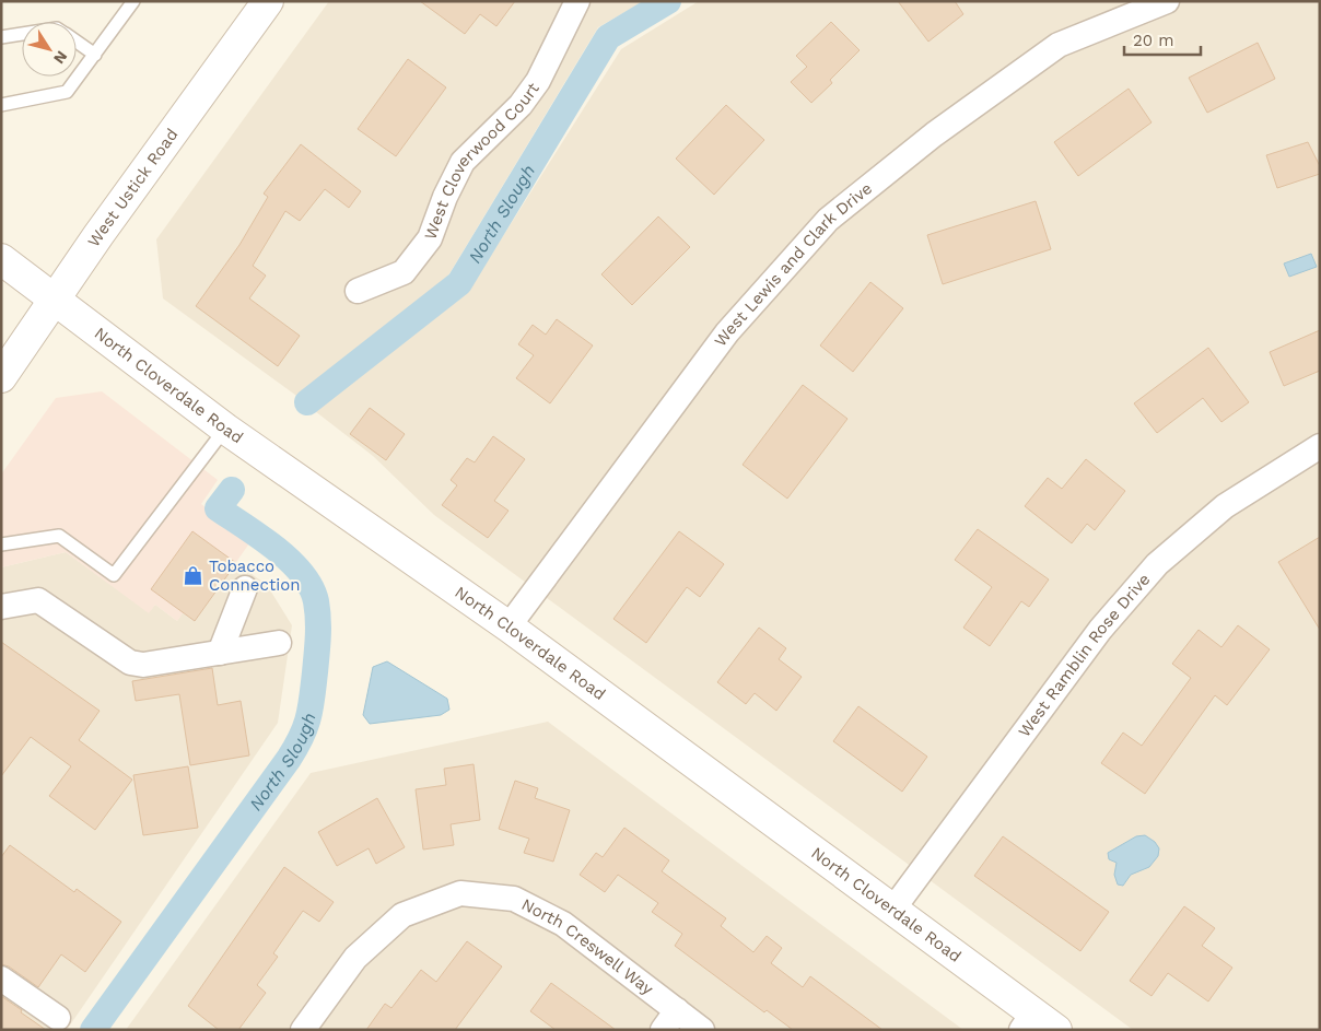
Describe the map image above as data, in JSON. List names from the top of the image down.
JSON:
{
  "streets": {
    "main road": ["West Ustick Road", "North Cloverdale Road"],
    "street": [
      "West Cloverwood Court",
      "West Lewis and Clark Drive",
      "West Ramblin Rose Drive",
      "North Creswell Way"
    ]
  },
  "crossings": [
    ["West Ustick Road", "North Cloverdale Road"],
    ["West Lewis and Clark Drive", "North Cloverdale Road"],
    ["North Cloverdale Road", "West Ramblin Rose Drive"]
  ],
  "water": ["North Slough"],
  "places": {
    "shop": ["Tobacco Connection"]
  },
  "scale_bar": "20 m",
  "north": "bottom right"
}
